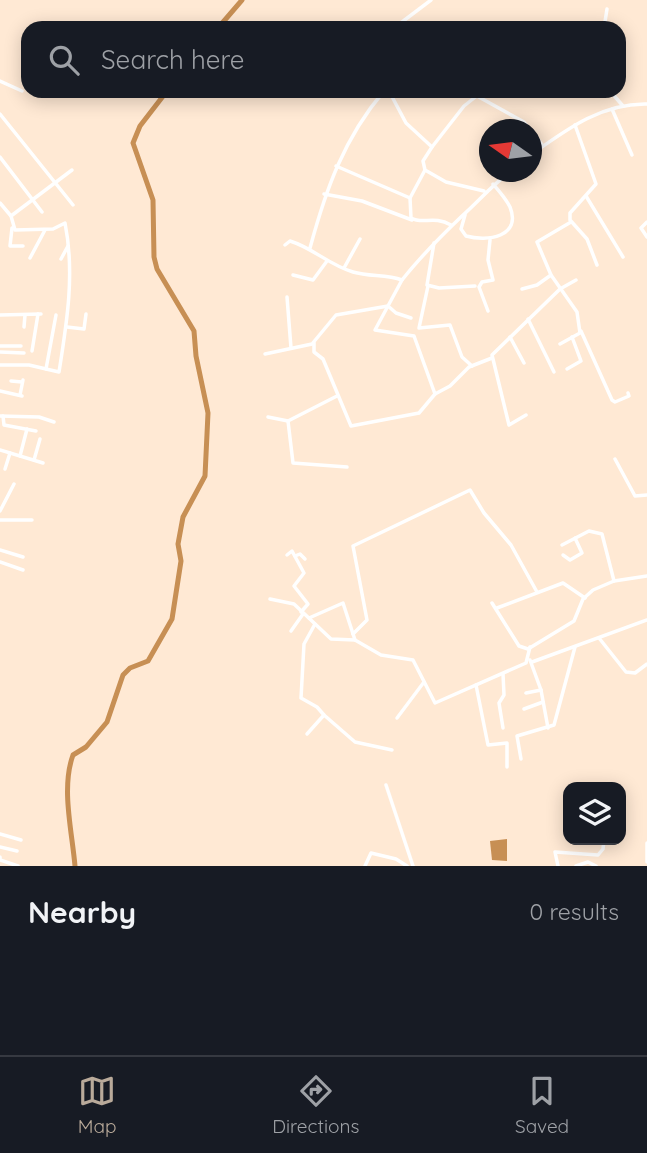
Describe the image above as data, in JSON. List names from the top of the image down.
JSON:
{
  "north": "left",
  "page": {
    "search": "Search here",
    "heading": ["Nearby", "0 results"],
    "nav": ["Map", "Directions", "Saved"]
  }
}
